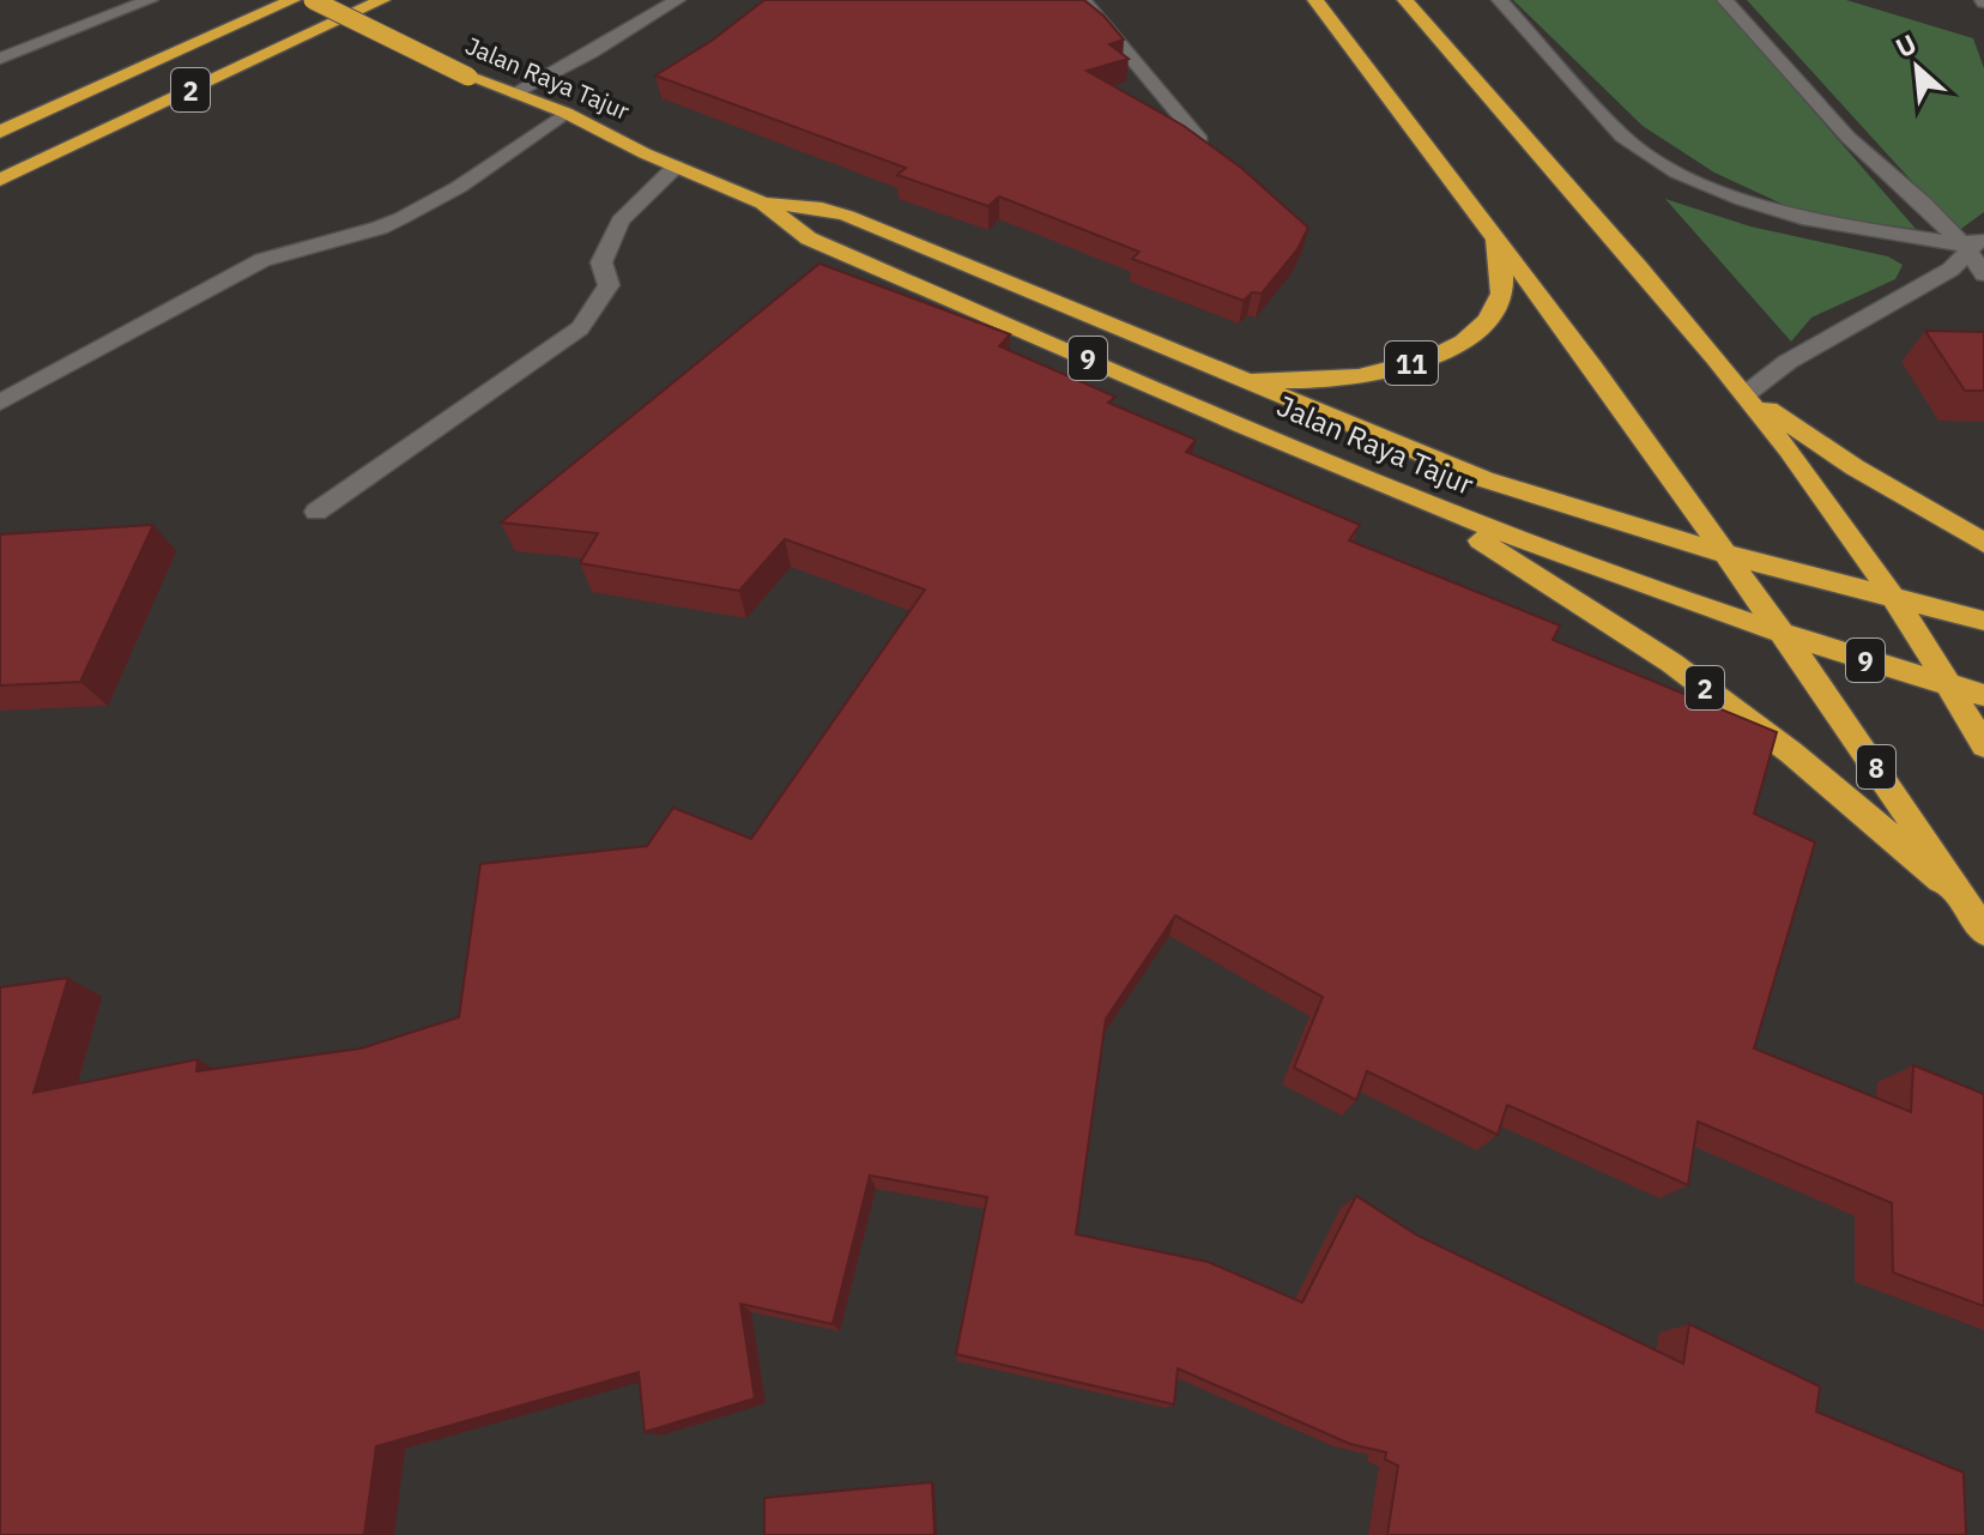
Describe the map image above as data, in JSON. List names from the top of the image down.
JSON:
{
  "streets": {
    "highway": [
      "Jalan Raya Tajur",
      "2",
      "9",
      "11",
      "8"
    ]
  },
  "crossings": [
    ["Jalan Raya Tajur", "2"],
    ["Jalan Raya Tajur", "9"],
    ["Jalan Raya Tajur", "11"],
    ["Jalan Raya Tajur", "8"],
    ["2", "8"]
  ],
  "north": "top left"
}
